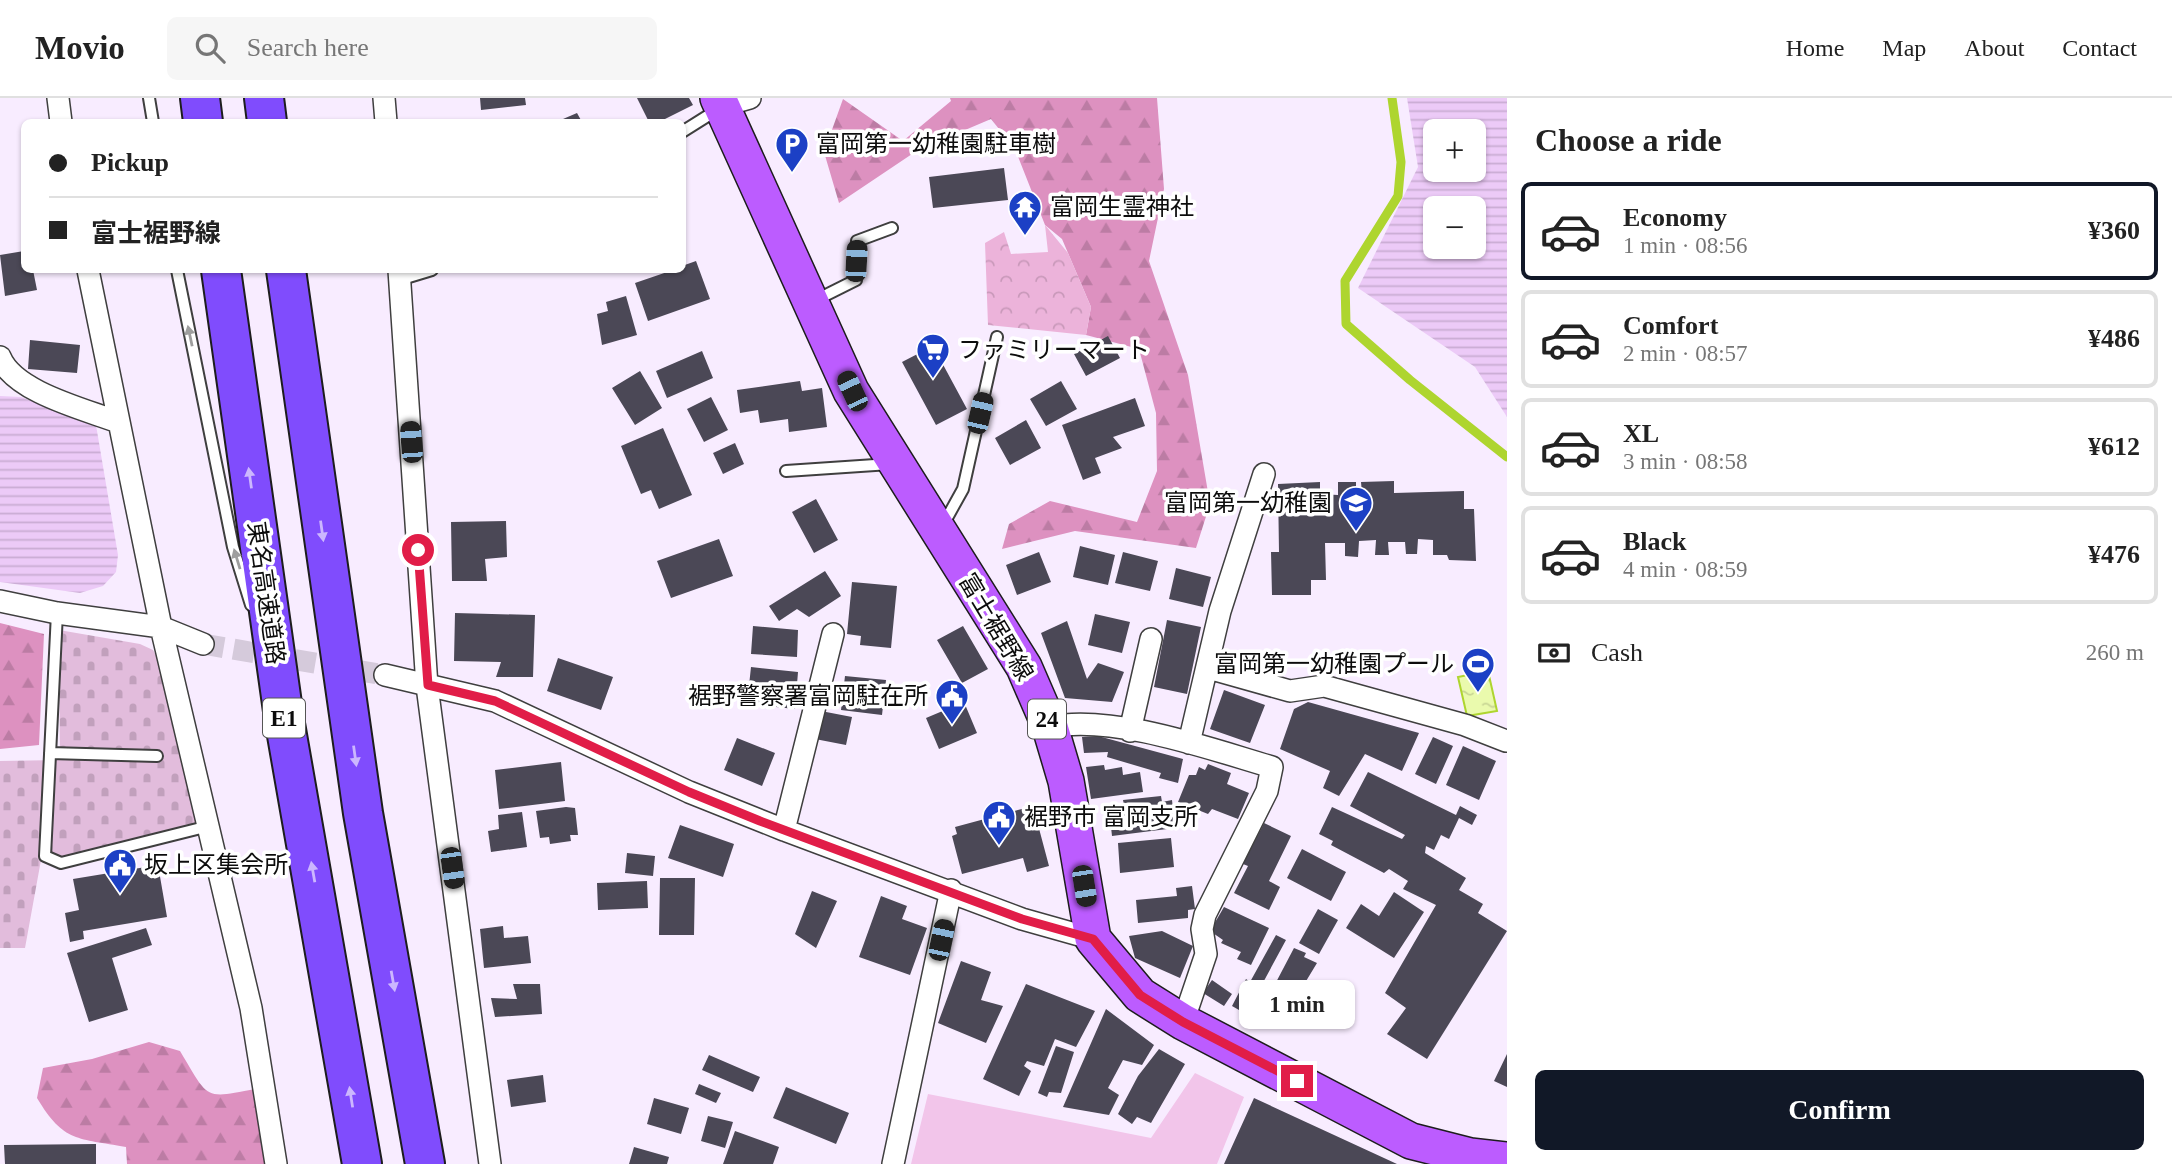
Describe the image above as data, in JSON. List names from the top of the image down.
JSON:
{
  "streets": {
    "highway": ["東名高速道路", "E1"],
    "main road": ["富士裾野線", "24"]
  },
  "places": {
    "parking": ["富岡第一幼稚園駐車樹"],
    "temple": ["富岡生霊神社"],
    "supermarket": ["ファミリーマート"],
    "school or university": ["富岡第一幼稚園"],
    "sports": ["富岡第一幼稚園プール"],
    "public building": ["裾野警察署富岡駐在所", "裾野市 富岡支所", "坂上区集会所"]
  },
  "page": {
    "header": "Movio",
    "search": "Search here",
    "nav": [
      "Home",
      "Map",
      "About",
      "Contact"
    ],
    "heading": "Choose a ride",
    "map_buttons": ["+", "−"],
    "banner": ["Pickup", "富士裾野線"],
    "list": [
      {
        "name": "Economy",
        "note": "1 min · 08:56",
        "value": "¥360"
      },
      {
        "name": "Comfort",
        "note": "2 min · 08:57",
        "value": "¥486"
      },
      {
        "name": "XL",
        "note": "3 min · 08:58",
        "value": "¥612"
      },
      {
        "name": "Black",
        "note": "4 min · 08:59",
        "value": "¥476"
      }
    ],
    "pay": ["Cash", "260 m"],
    "bubble": "1 min",
    "buttons": "Confirm"
  }
}
